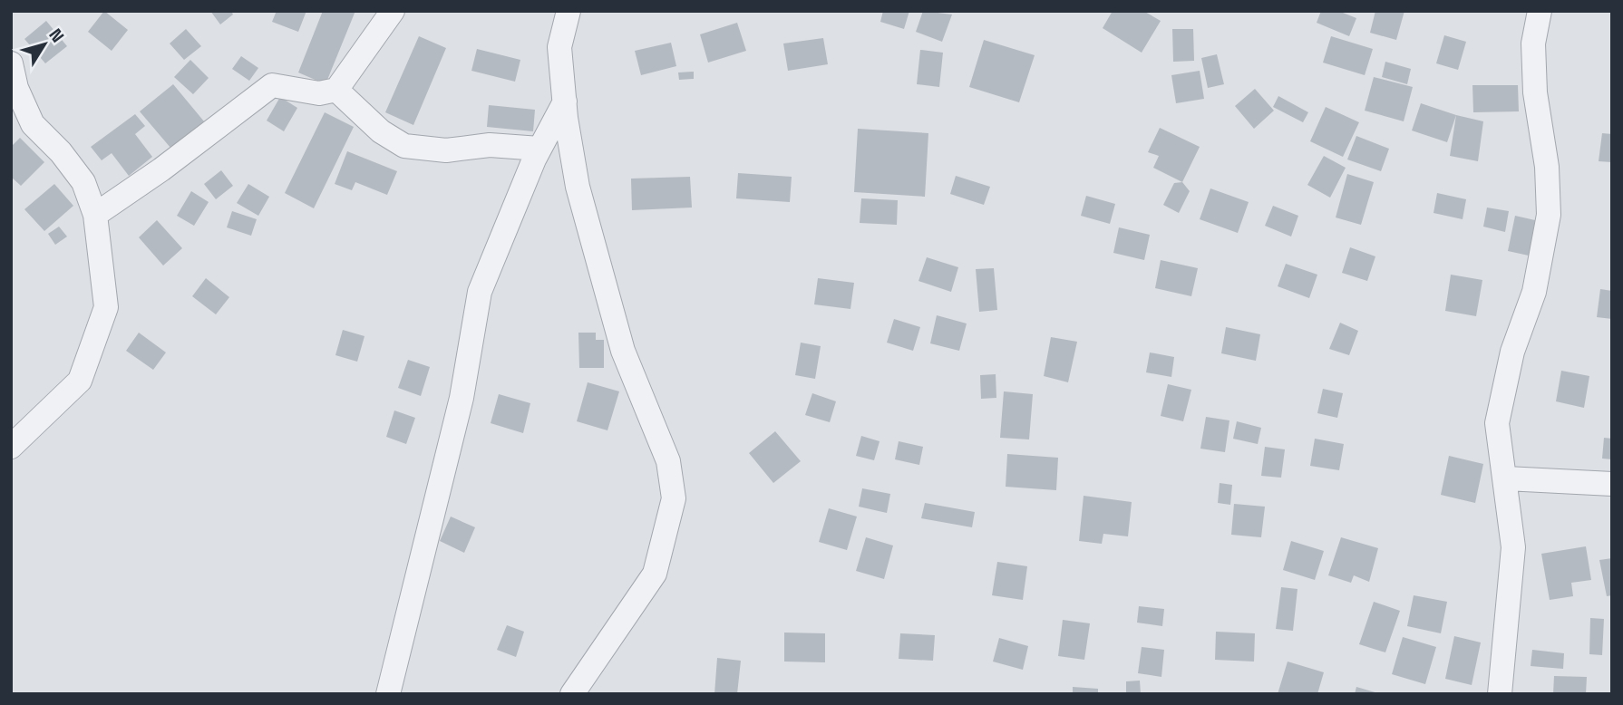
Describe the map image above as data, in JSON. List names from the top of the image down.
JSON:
{
  "north": "top right"
}
